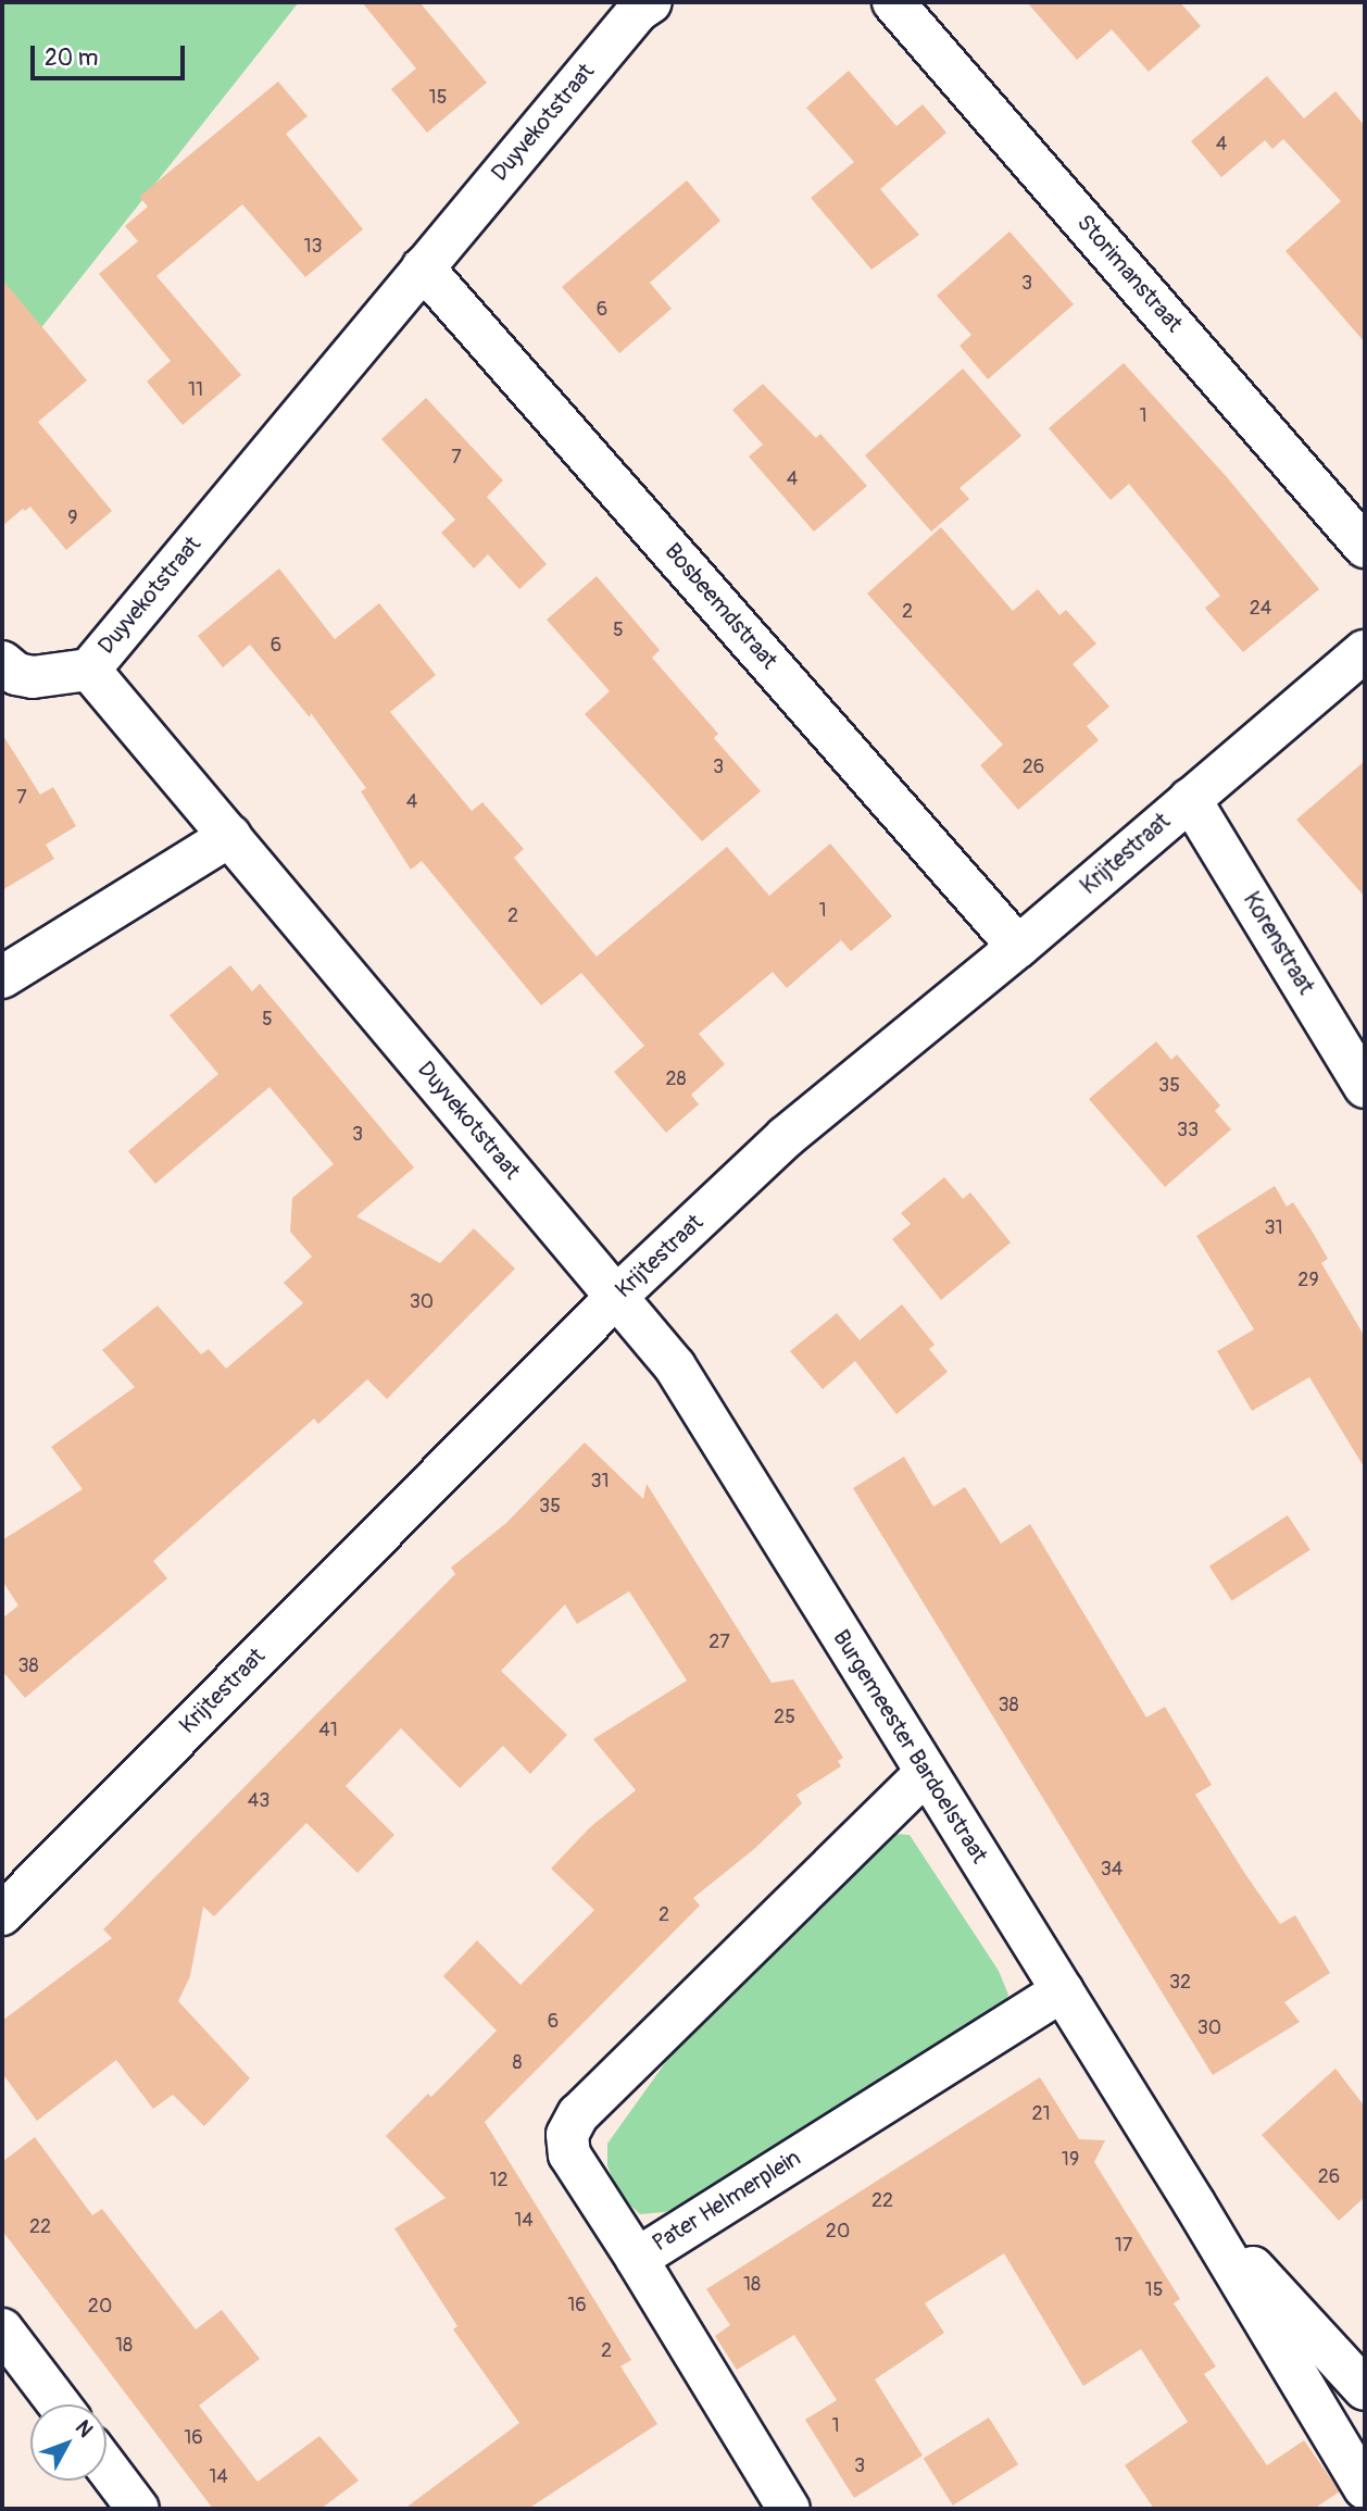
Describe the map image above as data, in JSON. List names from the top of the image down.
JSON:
{
  "streets": {
    "street": [
      "Duyvekotstraat",
      "Storimanstraat",
      "Bosbeemdstraat",
      "Krijtestraat",
      "Korenstraat",
      "Burgemeester Bardoelstraat",
      "Pater Helmerplein"
    ]
  },
  "crossings": [
    ["Duyvekotstraat", "Bosbeemdstraat"],
    ["Duyvekotstraat", "Krijtestraat"],
    ["Duyvekotstraat", "Burgemeester Bardoelstraat"],
    ["Bosbeemdstraat", "Krijtestraat"],
    ["Krijtestraat", "Korenstraat"],
    ["Krijtestraat", "Burgemeester Bardoelstraat"],
    ["Burgemeester Bardoelstraat", "Pater Helmerplein"]
  ],
  "house_numbers": [
    "15",
    "4",
    "13",
    "3",
    "6",
    "11",
    "1",
    "7",
    "4",
    "9",
    "24",
    "2",
    "5",
    "6",
    "3",
    "26",
    "7",
    "4",
    "1",
    "2",
    "5",
    "28",
    "35",
    "33",
    "3",
    "31",
    "29",
    "30",
    "31",
    "35",
    "27",
    "38",
    "38",
    "25",
    "41",
    "43",
    "34",
    "2",
    "32",
    "6",
    "30",
    "8",
    "21",
    "19",
    "26",
    "12",
    "22",
    "14",
    "22",
    "20",
    "17",
    "18",
    "15",
    "16",
    "20",
    "18",
    "2",
    "1",
    "16",
    "3",
    "14"
  ],
  "scale_bar": "20 m",
  "north": "top right"
}
